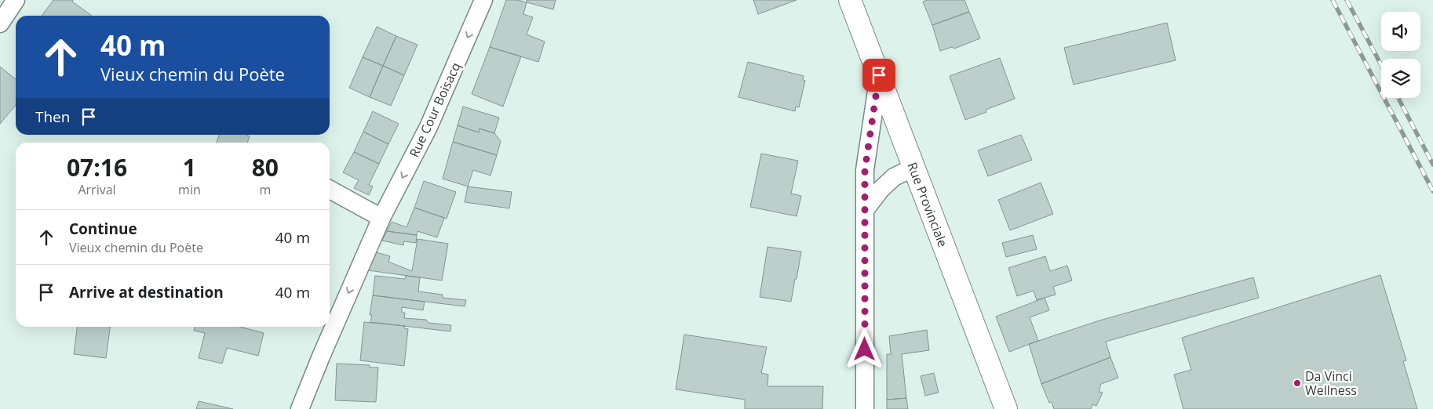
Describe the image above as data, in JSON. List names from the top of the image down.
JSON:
{
  "streets": {
    "main road": ["Rue Provinciale"],
    "street": ["Rue Cour Boisacq"]
  },
  "one_way": ["Rue Cour Boisacq"],
  "places": ["Da Vinci Wellness"],
  "page": {
    "turn": ["40 m", "Vieux chemin du Poète"],
    "then": "Then",
    "eta": [
      "07:16",
      "Arrival",
      "1",
      "min",
      "80",
      "m"
    ],
    "list": [
      {
        "name": "Continue",
        "note": "Vieux chemin du Poète",
        "value": "40 m"
      },
      {
        "name": "Arrive at destination",
        "value": "40 m"
      }
    ]
  }
}
